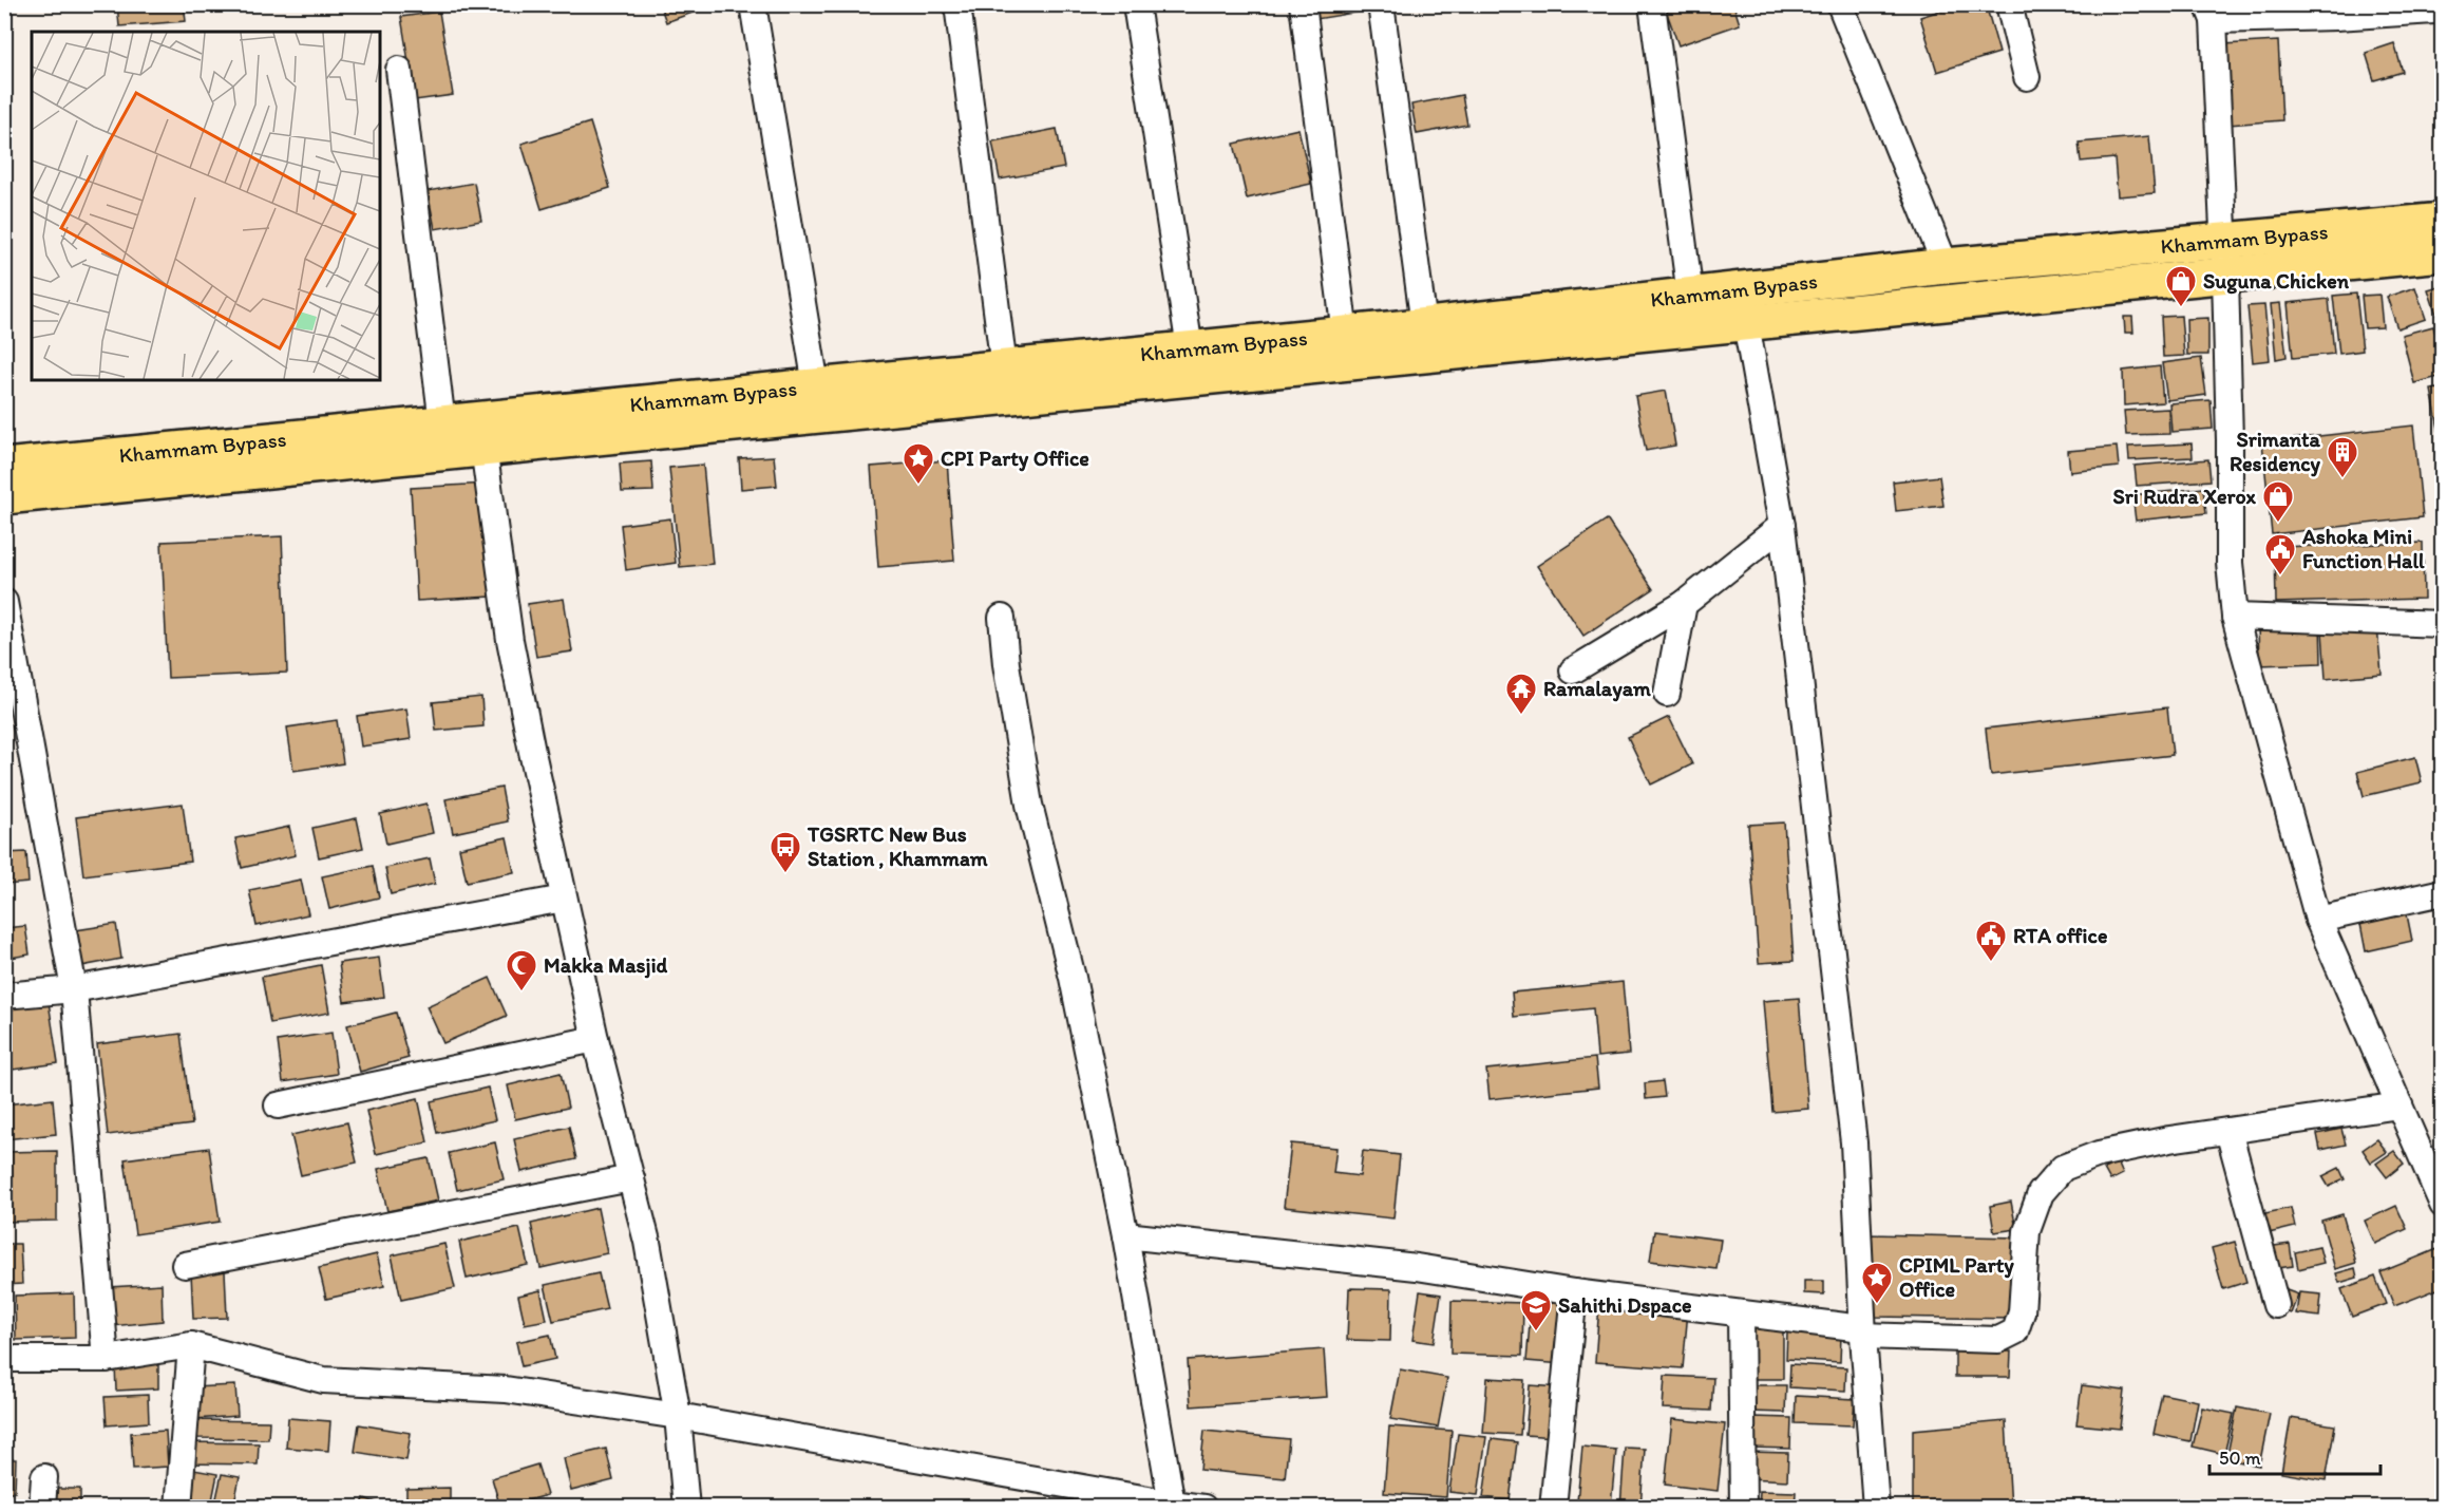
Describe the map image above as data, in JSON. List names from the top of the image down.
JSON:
{
  "streets": {
    "highway": ["Khammam Bypass"]
  },
  "places": {
    "shop": ["Suguna Chicken", "Sri Rudra Xerox"],
    "building": ["Srimanta Residency"],
    "place": ["CPI Party Office", "CPIML Party Office"],
    "public building": ["Ashoka Mini Function Hall", "RTA office"],
    "temple": ["Ramalayam"],
    "bus stop": ["TGSRTC New Bus Station , Khammam"],
    "mosque": ["Makka Masjid"],
    "school or university": ["Sahithi Dspace"]
  },
  "scale_bar": "50 m"
}
